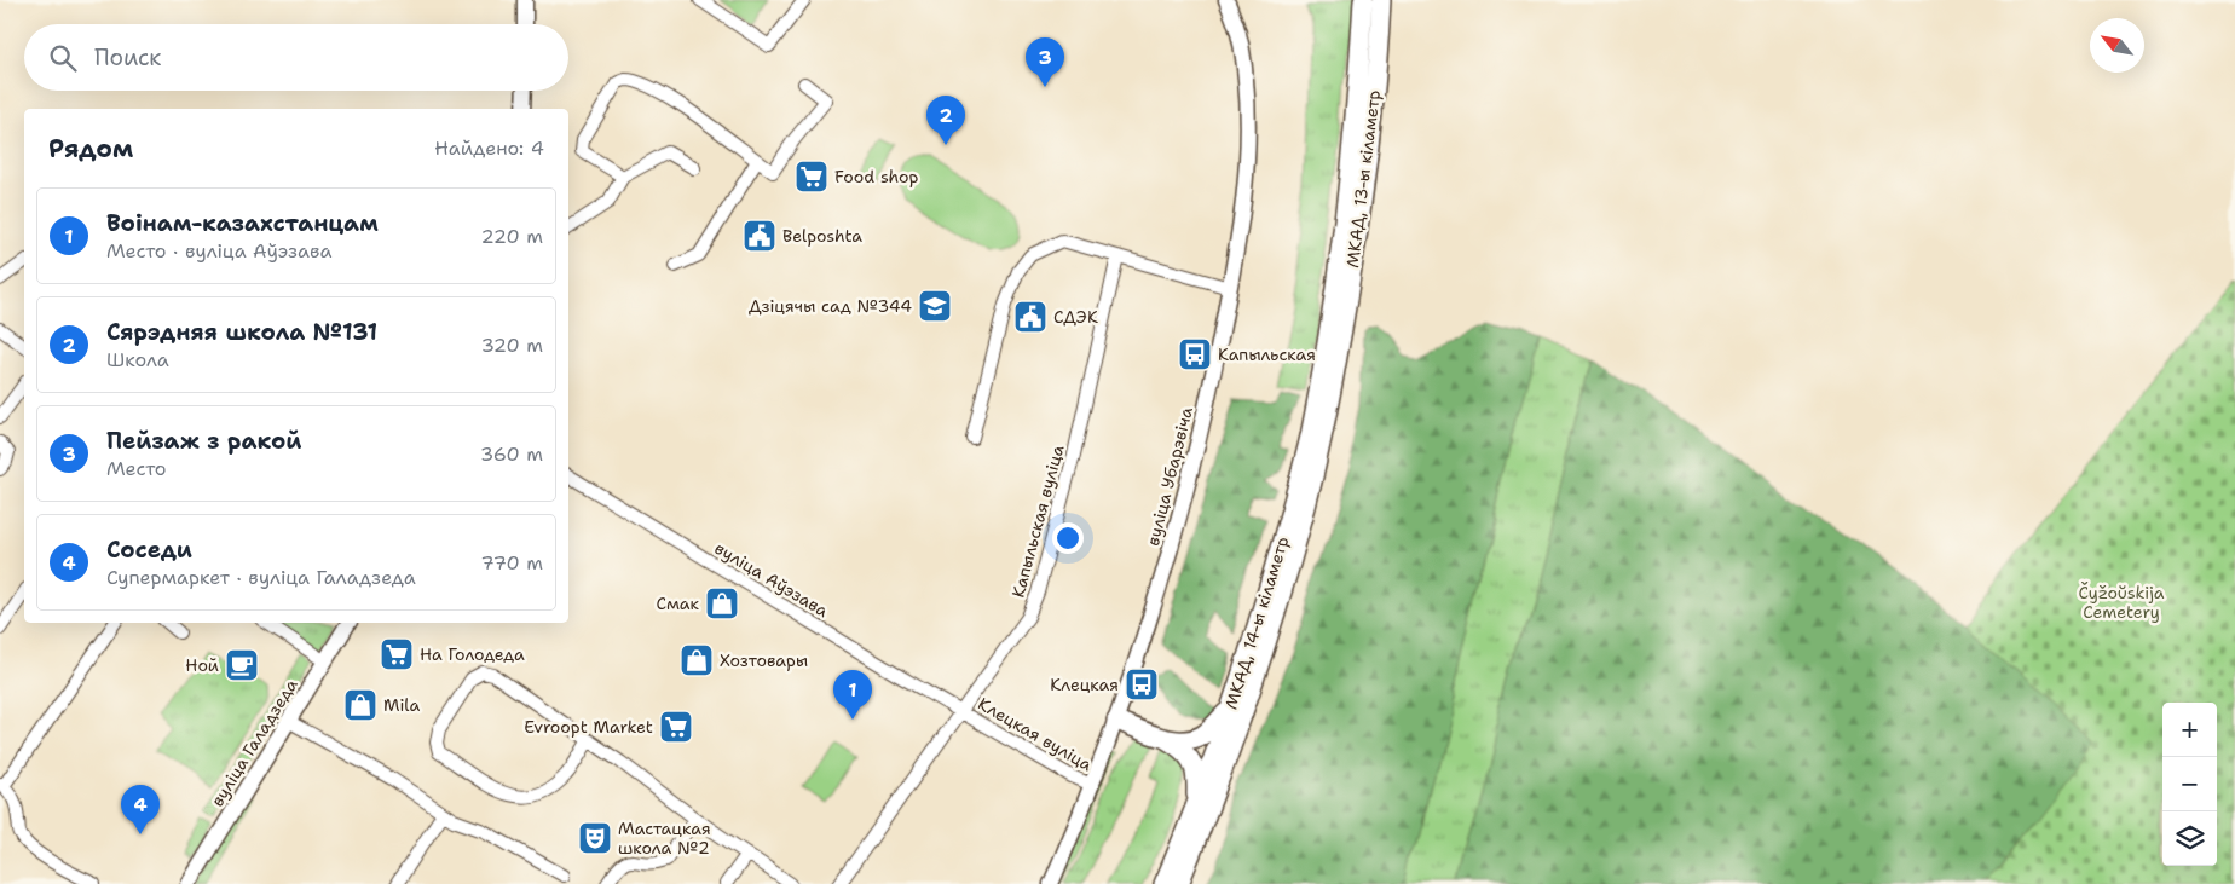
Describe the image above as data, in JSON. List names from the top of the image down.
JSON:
{
  "streets": {
    "highway": ["МКАД, 13-ы кіламетр", "МКАД, 14-ы кіламетр"],
    "main road": ["вуліца Убарэвіча", "вуліца Галадзеда"],
    "street": ["Капыльская вуліца", "вуліца Аўэзава", "Клецкая вуліца"]
  },
  "crossings": [
    ["МКАД, 13-ы кіламетр", "МКАД, 14-ы кіламетр"],
    ["вуліца Убарэвіча", "Клецкая вуліца"],
    ["Капыльская вуліца", "вуліца Аўэзава"],
    ["Капыльская вуліца", "Клецкая вуліца"],
    ["вуліца Аўэзава", "Клецкая вуліца"]
  ],
  "parks": ["Čyžoŭskija Cemetery"],
  "places": {
    "supermarket": ["Food shop", "На Голодеда", "Evroopt Market"],
    "public building": ["Belposhta", "СДЭК"],
    "school or university": ["Дзіцячы сад №344"],
    "bus stop": ["Капыльская", "Клецкая"],
    "shop": ["Смак", "Хозтовары", "Mila"],
    "cafe": ["Ной"],
    "theatre": ["Мастацкая школа №2"]
  },
  "north": "top left",
  "page": {
    "search": "Поиск",
    "pins": [
      "3",
      "2",
      "1",
      "4"
    ],
    "heading": ["Рядом", "Найдено: 4"],
    "list": [
      {
        "mark": "1",
        "name": "Воінам-казахстанцам",
        "note": "Место · вуліца Аўэзава",
        "value": "220 m"
      },
      {
        "mark": "2",
        "name": "Сярэдняя школа №131",
        "note": "Школа",
        "value": "320 m"
      },
      {
        "mark": "3",
        "name": "Пейзаж з ракой",
        "note": "Место",
        "value": "360 m"
      },
      {
        "mark": "4",
        "name": "Соседи",
        "note": "Супермаркет · вуліца Галадзеда",
        "value": "770 m"
      }
    ],
    "map_buttons": ["+", "−"]
  }
}
